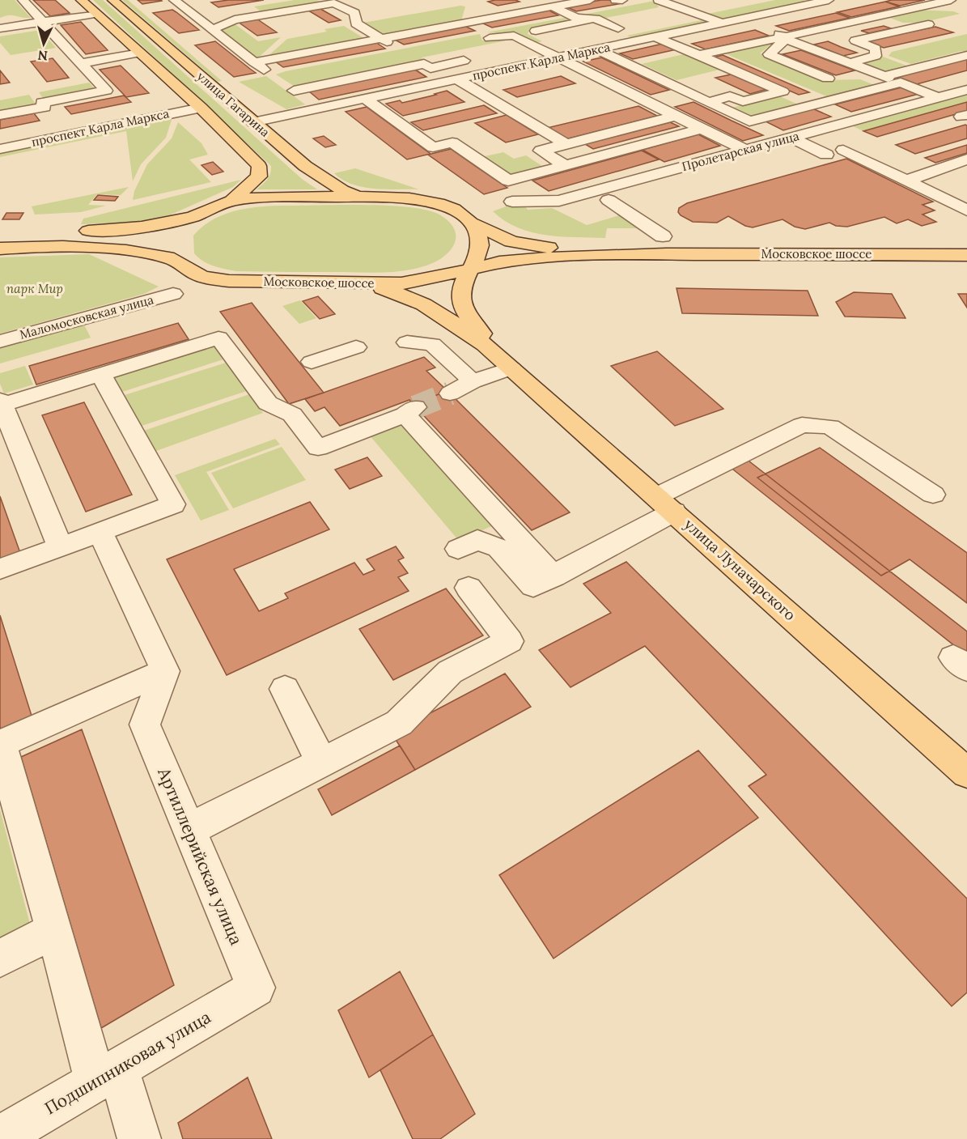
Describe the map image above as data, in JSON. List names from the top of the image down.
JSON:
{
  "streets": {
    "main road": ["улица Гагарина", "Московское шоссе", "улица Луначарского"],
    "street": [
      "проспект Карла Маркса",
      "Пролетарская улица",
      "Маломосковская улица",
      "Артиллерийская улица",
      "Подшипниковая улица"
    ]
  },
  "crossings": [
    ["проспект Карла Маркса", "улица Гагарина"],
    ["улица Гагарина", "Московское шоссе"],
    ["Московское шоссе", "улица Луначарского"],
    ["Артиллерийская улица", "Подшипниковая улица"]
  ],
  "parks": ["парк Мир"],
  "north": "bottom"
}
